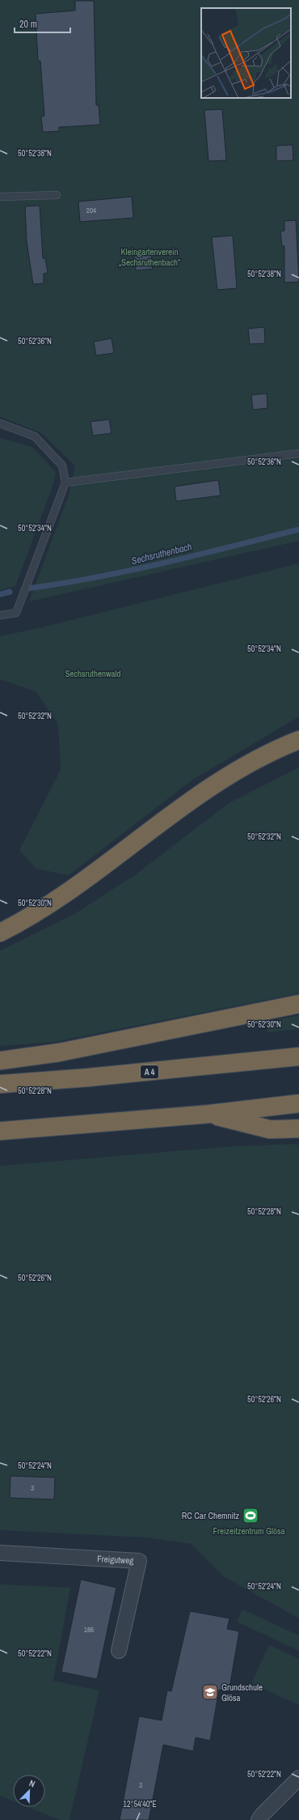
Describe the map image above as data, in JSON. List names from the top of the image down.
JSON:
{
  "streets": {
    "highway": ["A 4"],
    "street": ["Freigutweg"]
  },
  "water": ["Sechsruthenbach"],
  "parks": ["Kleingartenverein „Sechsruthenbach“", "Sechsruthenwald", "Freizeitzentrum Glösa"],
  "places": {
    "sports": ["RC Car Chemnitz"],
    "school or university": ["Grundschule Glösa"]
  },
  "house_numbers": [
    "204",
    "3",
    "186",
    "3"
  ],
  "scale_bar": "20 m",
  "north": "top right",
  "coordinates": [
    "50°52'38\"N",
    "50°52'36\"N",
    "50°52'34\"N",
    "50°52'32\"N",
    "50°52'30\"N",
    "50°52'28\"N",
    "50°52'26\"N",
    "50°52'24\"N",
    "50°52'22\"N",
    "12°54'40\"E"
  ]
}
